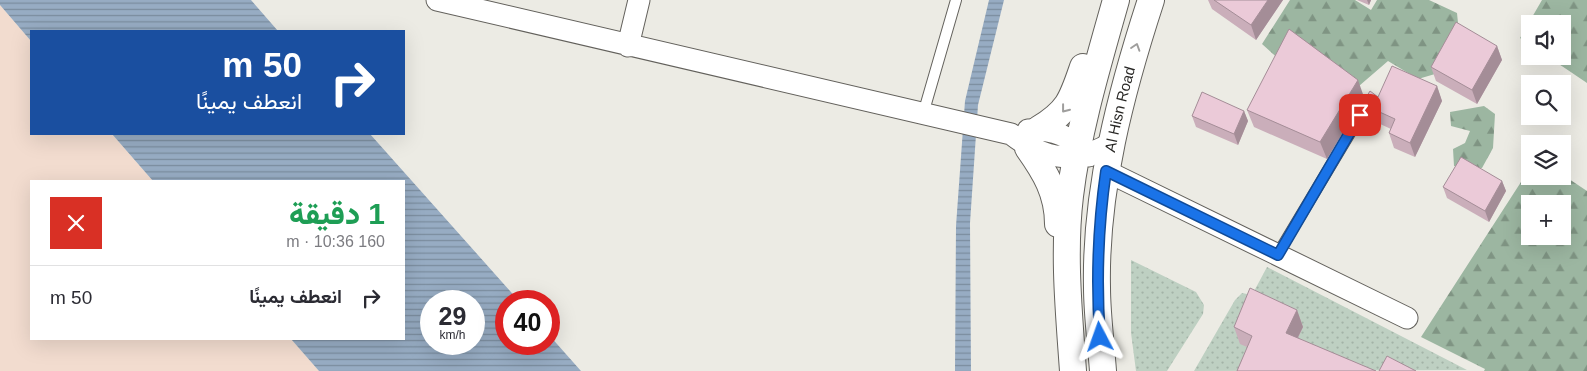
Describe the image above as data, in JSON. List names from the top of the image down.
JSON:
{
  "streets": {
    "street": ["Al Hisn Road"]
  },
  "page": {
    "map_buttons": "+",
    "turn": ["50 m", "انعطف يمينًا"],
    "heading": ["1 دقيقة", "160 m · 10:36"],
    "list": [
      {
        "name": "انعطف يمينًا",
        "value": "50 m"
      }
    ],
    "speed": "29 km/h",
    "limit": "40"
  }
}
